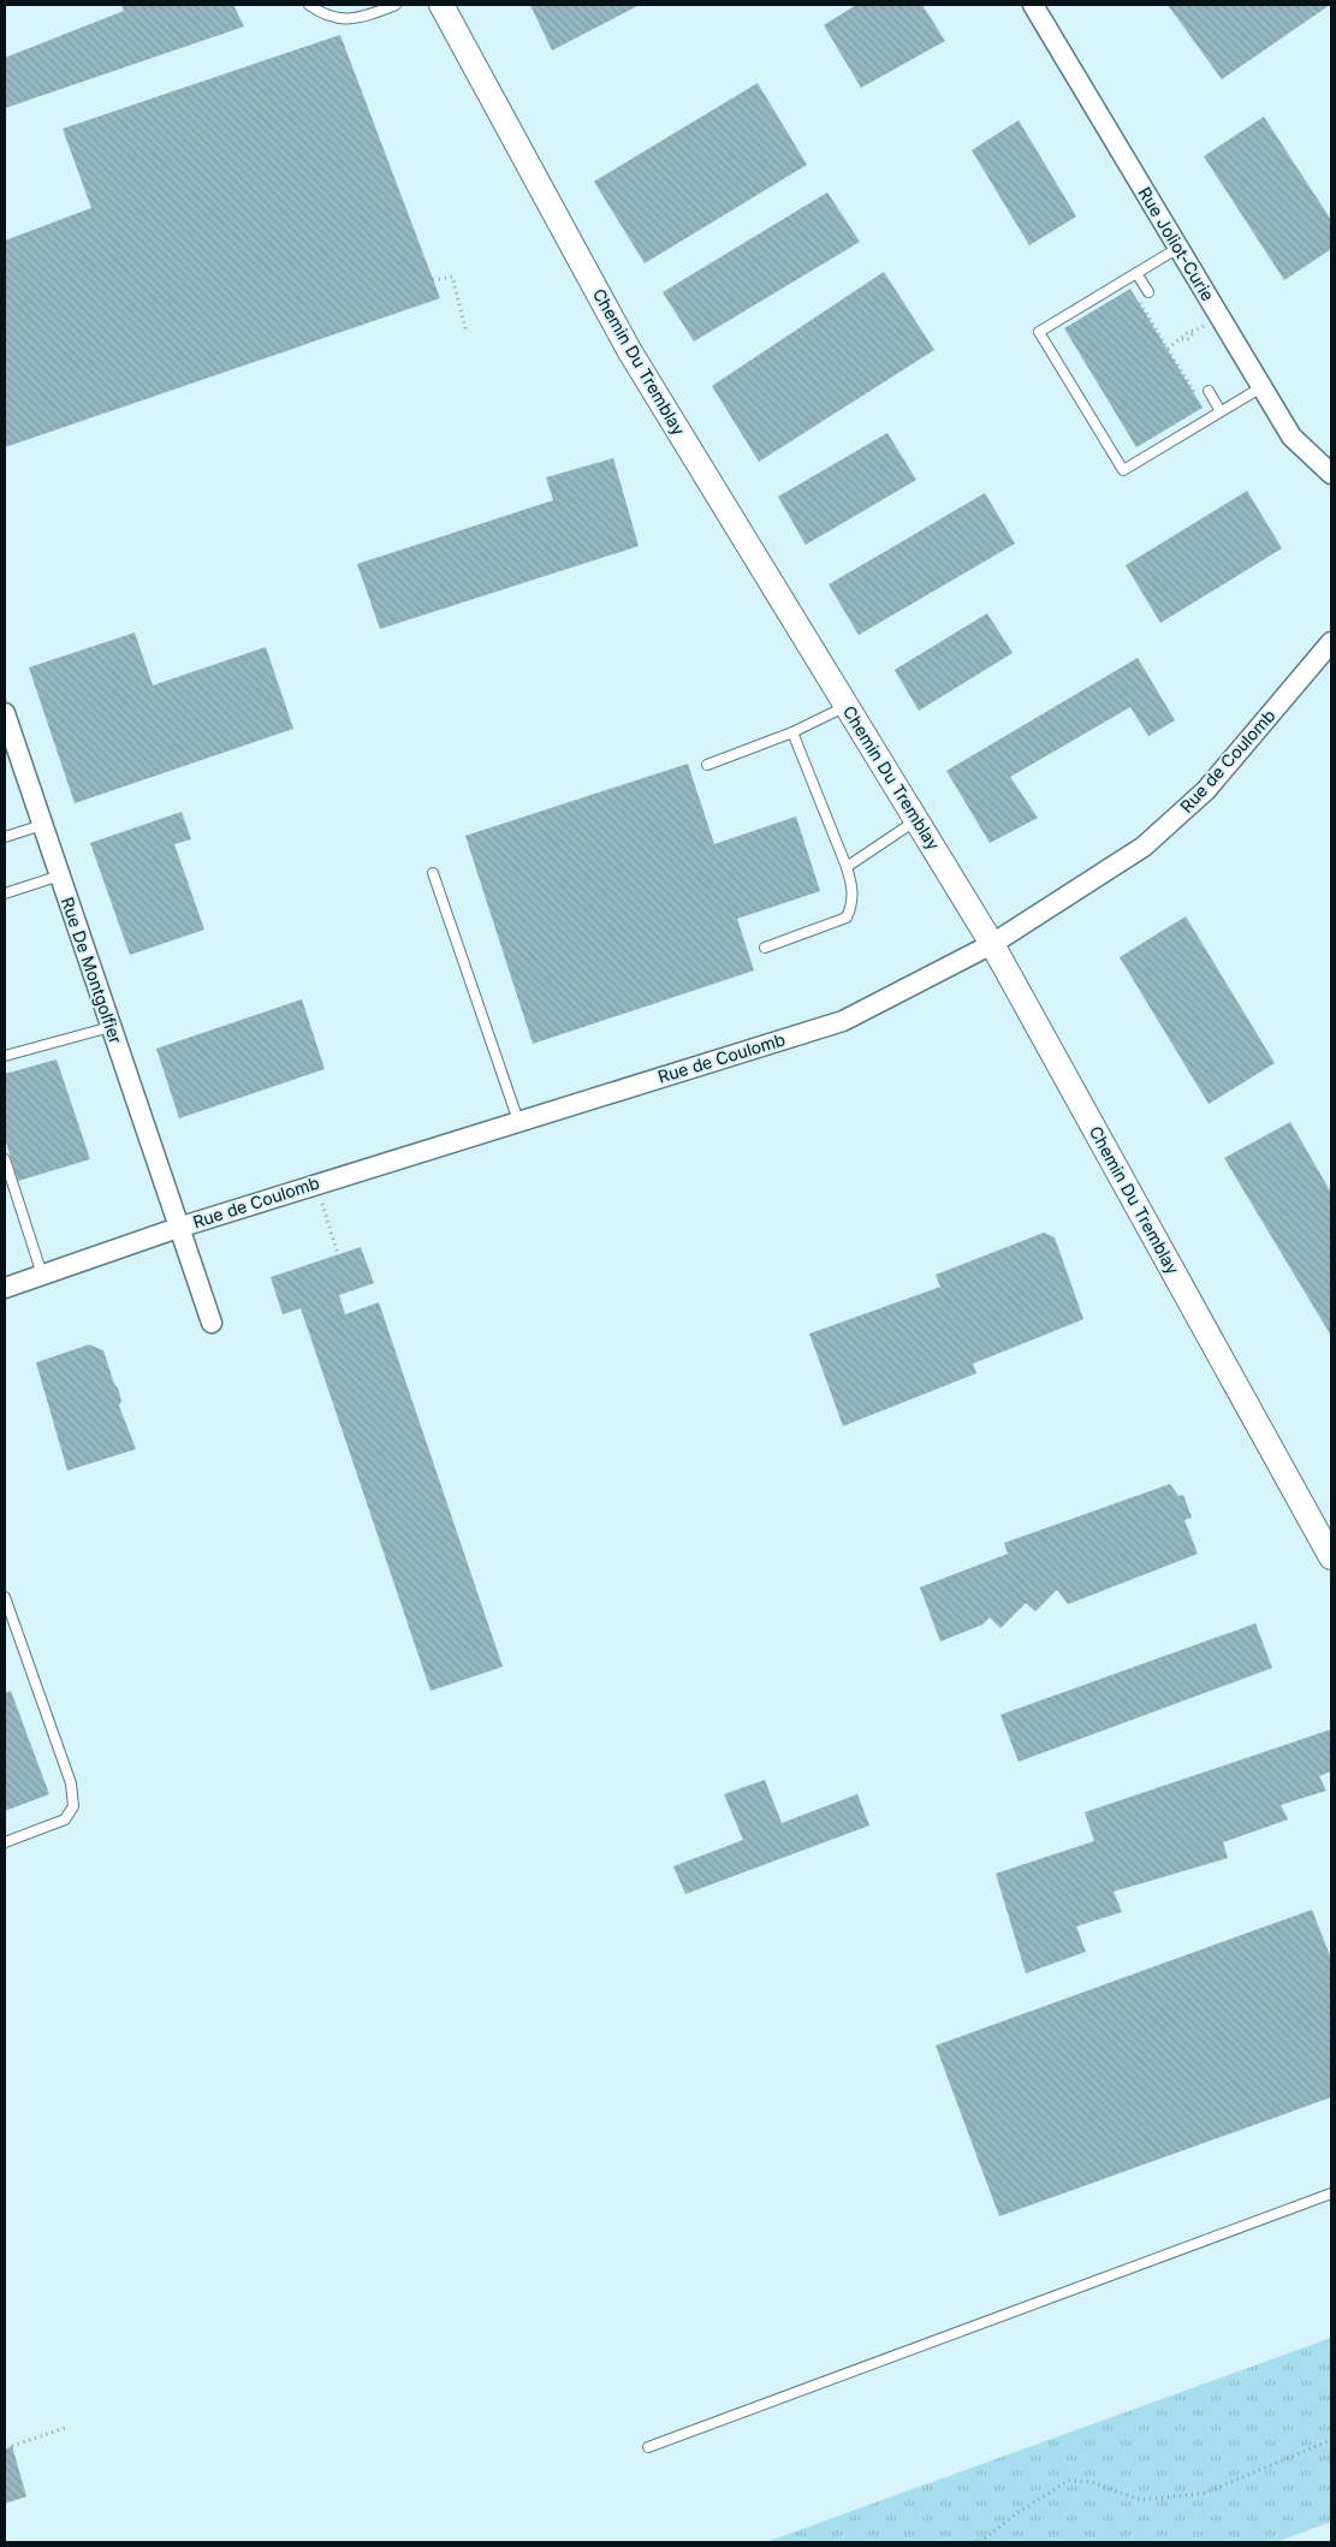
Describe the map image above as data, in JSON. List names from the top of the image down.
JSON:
{
  "streets": {
    "street": [
      "Rue Joliot-Curie",
      "Chemin Du Tremblay",
      "Rue de Coulomb",
      "Rue De Montgolfier"
    ]
  },
  "crossings": [
    ["Chemin Du Tremblay", "Rue de Coulomb"],
    ["Rue de Coulomb", "Rue De Montgolfier"]
  ]
}
